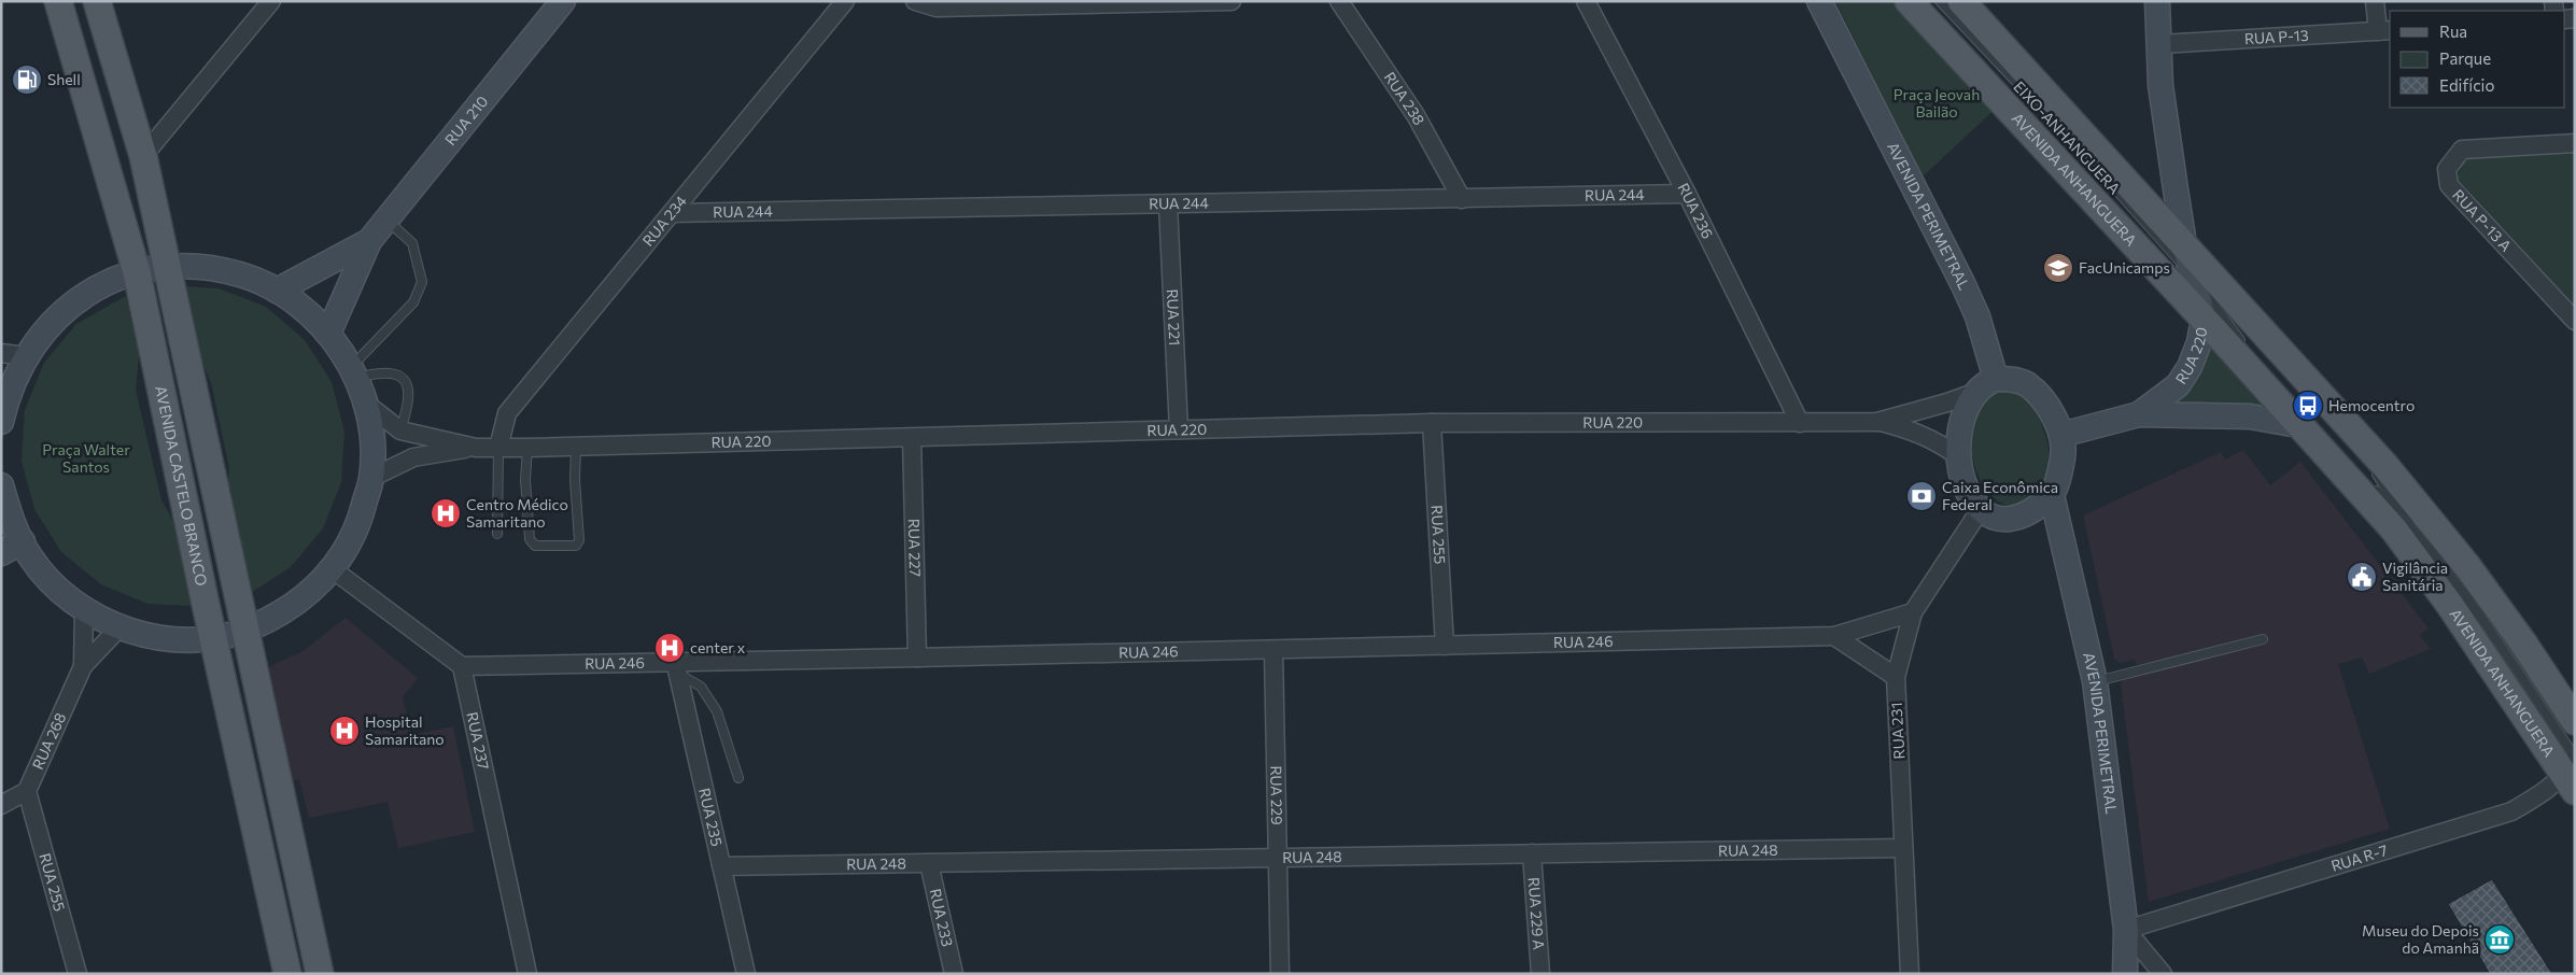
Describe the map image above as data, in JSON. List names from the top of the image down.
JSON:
{
  "streets": {
    "main road": ["AVENIDA ANHANGUERA", "AVENIDA CASTELO BRANCO"],
    "street": [
      "RUA P-13",
      "RUA 238",
      "RUA 210",
      "RUA 244",
      "RUA 236",
      "AVENIDA PERIMETRAL",
      "RUA 234",
      "RUA P-13 A",
      "RUA 221",
      "RUA 220",
      "RUA 255",
      "RUA 227",
      "RUA 246",
      "RUA 231",
      "RUA 237",
      "RUA 268",
      "RUA 229",
      "RUA 235",
      "RUA 248",
      "RUA R-7",
      "RUA 229 A",
      "RUA 233"
    ],
    "lane": ["EIXO-ANHANGUERA"]
  },
  "crossings": [
    ["RUA P-13", "RUA 220"],
    ["RUA 238", "RUA 244"],
    ["EIXO-ANHANGUERA", "RUA 220"],
    ["AVENIDA ANHANGUERA", "RUA 220"],
    ["AVENIDA ANHANGUERA", "RUA R-7"],
    ["RUA 244", "RUA 236"],
    ["RUA 244", "RUA 234"],
    ["RUA 244", "RUA 221"],
    ["RUA 236", "RUA 220"],
    ["AVENIDA PERIMETRAL", "RUA 220"],
    ["AVENIDA PERIMETRAL", "RUA 231"],
    ["AVENIDA PERIMETRAL", "RUA R-7"],
    ["RUA 234", "RUA 220"],
    ["RUA 221", "RUA 220"],
    ["RUA 220", "RUA 255"],
    ["RUA 220", "RUA 227"],
    ["RUA 220", "RUA 231"],
    ["RUA 255", "RUA 246"],
    ["RUA 255", "RUA 268"],
    ["RUA 227", "RUA 246"],
    ["RUA 246", "RUA 231"],
    ["RUA 246", "RUA 237"],
    ["RUA 246", "RUA 229"],
    ["RUA 246", "RUA 235"],
    ["RUA 231", "RUA 248"],
    ["RUA 229", "RUA 248"],
    ["RUA 235", "RUA 248"],
    ["RUA 248", "RUA 229 A"],
    ["RUA 248", "RUA 233"]
  ],
  "parks": ["Praça Jeovah Bailão", "Praça Walter Santos"],
  "places": {
    "fuel station": ["Shell"],
    "school or university": ["FacUnicamps"],
    "bus stop": ["Hemocentro"],
    "bank": ["Caixa Econômica Federal"],
    "hospital": ["Centro Médico Samaritano", "center x", "Hospital Samaritano"],
    "public building": ["Vigilância Sanitária"],
    "museum": ["Museu do Depois do Amanhã"]
  },
  "legend": ["Rua", "Parque", "Edifício"]
}
